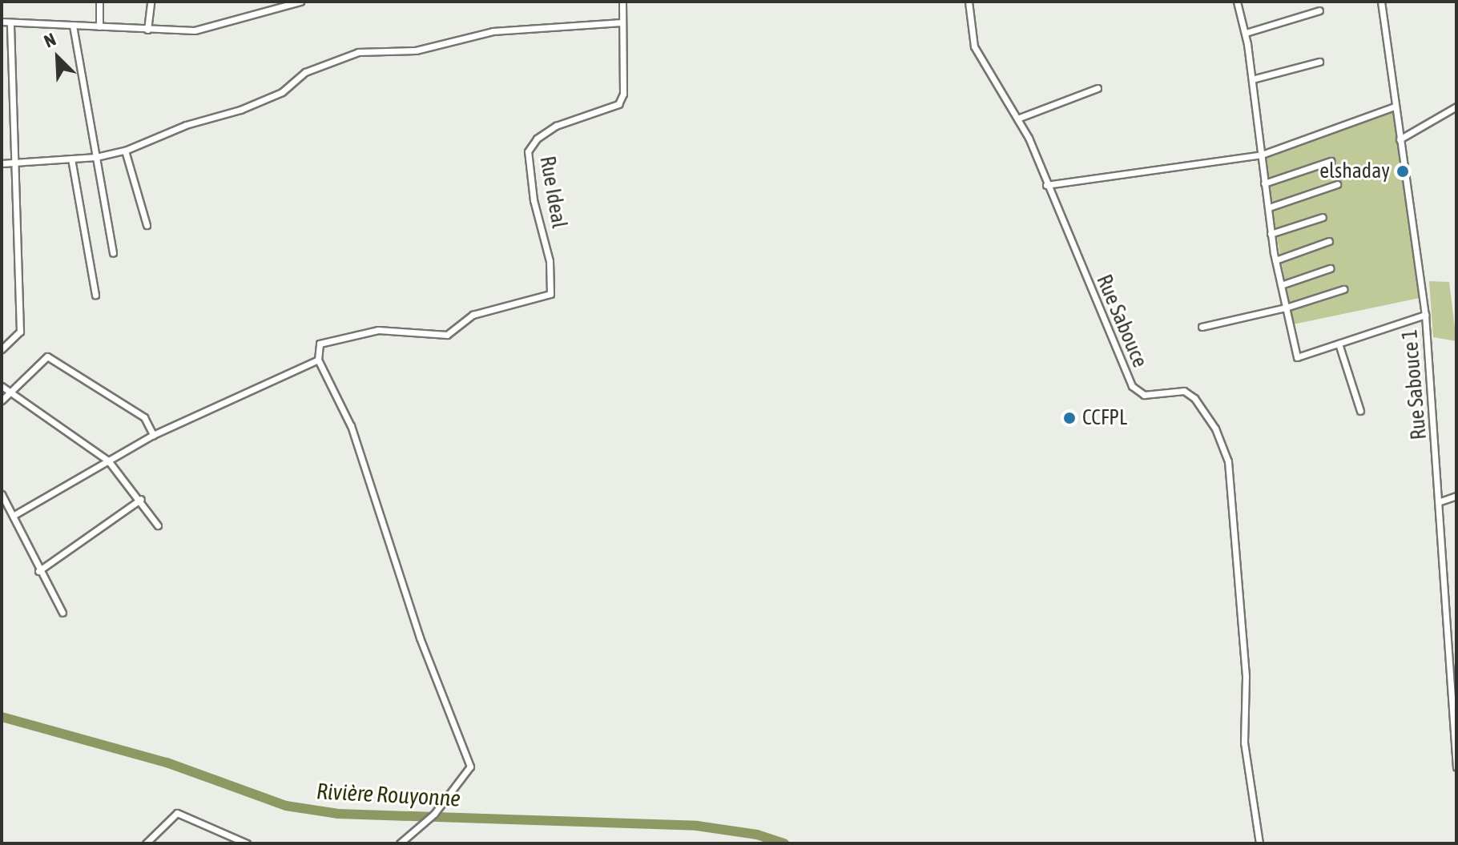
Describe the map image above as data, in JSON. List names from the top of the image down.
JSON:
{
  "streets": {
    "street": ["Rue Ideal", "Rue Sabouce", "Rue Sabouce 1"]
  },
  "water": ["Rivière Rouyonne"],
  "places": ["elshaday", "CCFPL"],
  "north": "top left"
}
